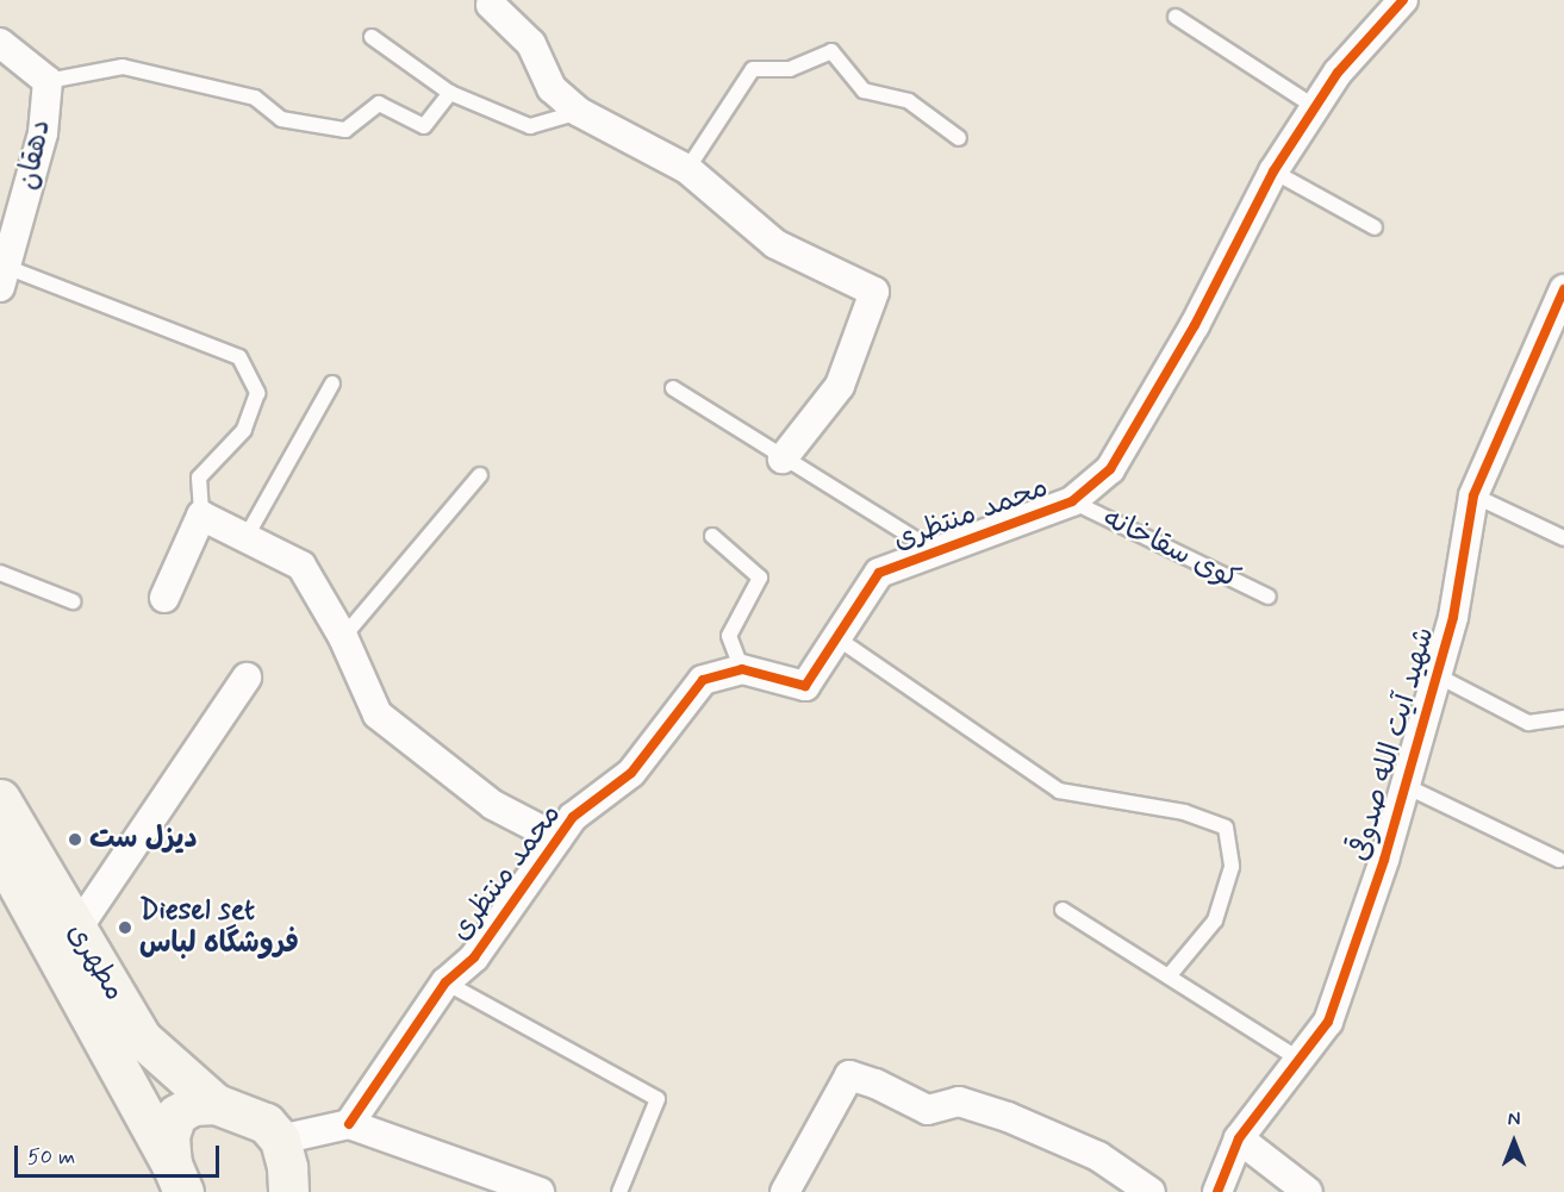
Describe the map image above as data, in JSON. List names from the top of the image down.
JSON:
{
  "streets": {
    "main road": ["مطهری"],
    "street": ["دهقان", "محمد منتظری", "شهید آیت الله صدوقی"],
    "lane": ["کوی سقاخانه"]
  },
  "crossings": [
    ["محمد منتظری", "کوی سقاخانه"]
  ],
  "places": ["دیزل ست", "Diesel set فروشگاه لباس"],
  "scale_bar": "50 m",
  "north": "top"
}
